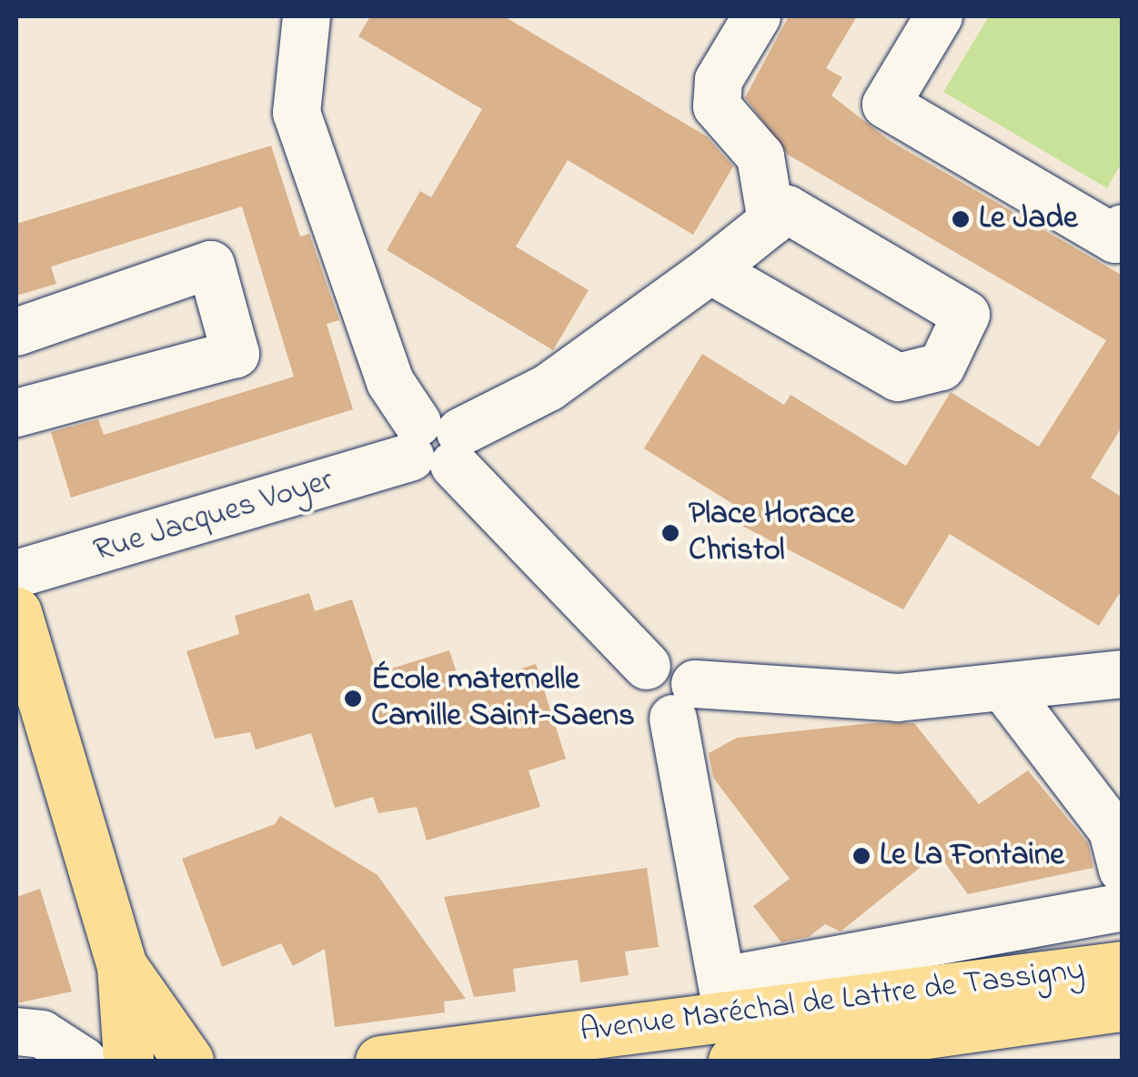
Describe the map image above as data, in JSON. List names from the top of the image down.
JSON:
{
  "streets": {
    "main road": ["Avenue Maréchal de Lattre de Tassigny"],
    "street": ["Rue Jacques Voyer"]
  },
  "places": [
    "Le Jade",
    "Place Horace Christol",
    "École maternelle Camille Saint-Saens",
    "Le La Fontaine"
  ]
}
